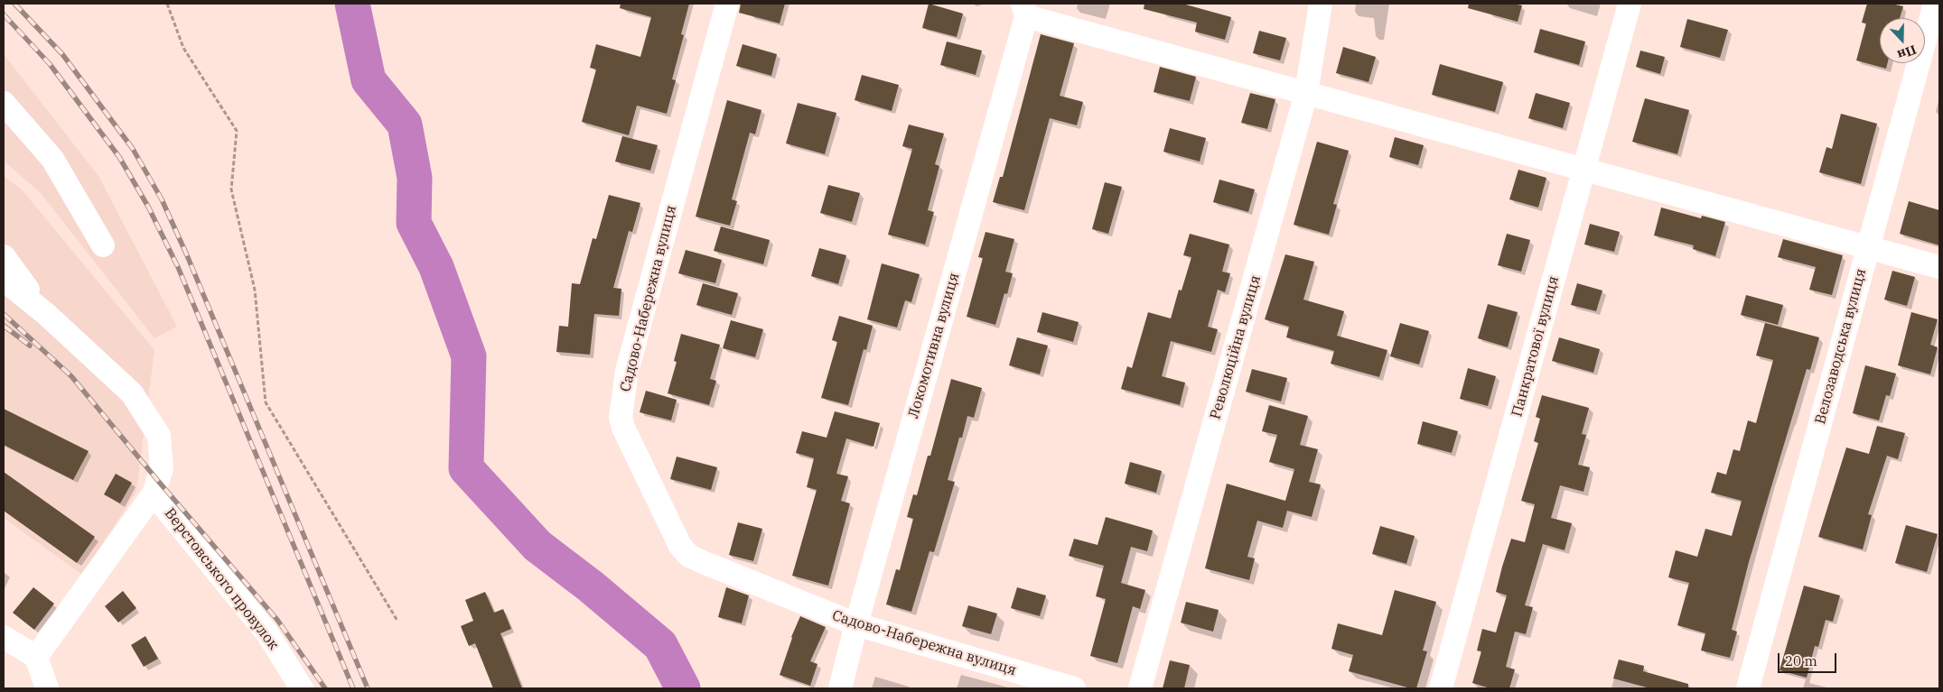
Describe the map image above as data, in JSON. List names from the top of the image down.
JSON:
{
  "streets": {
    "street": [
      "Садово-Набережна вулиця",
      "Локомотивна вулиця",
      "Панкратової вулиця",
      "Велозаводська вулиця",
      "Революційна вулиця",
      "Верстовського провулок"
    ]
  },
  "crossings": [
    ["Садово-Набережна вулиця", "Локомотивна вулиця"]
  ],
  "scale_bar": "20 m",
  "north": "bottom"
}
